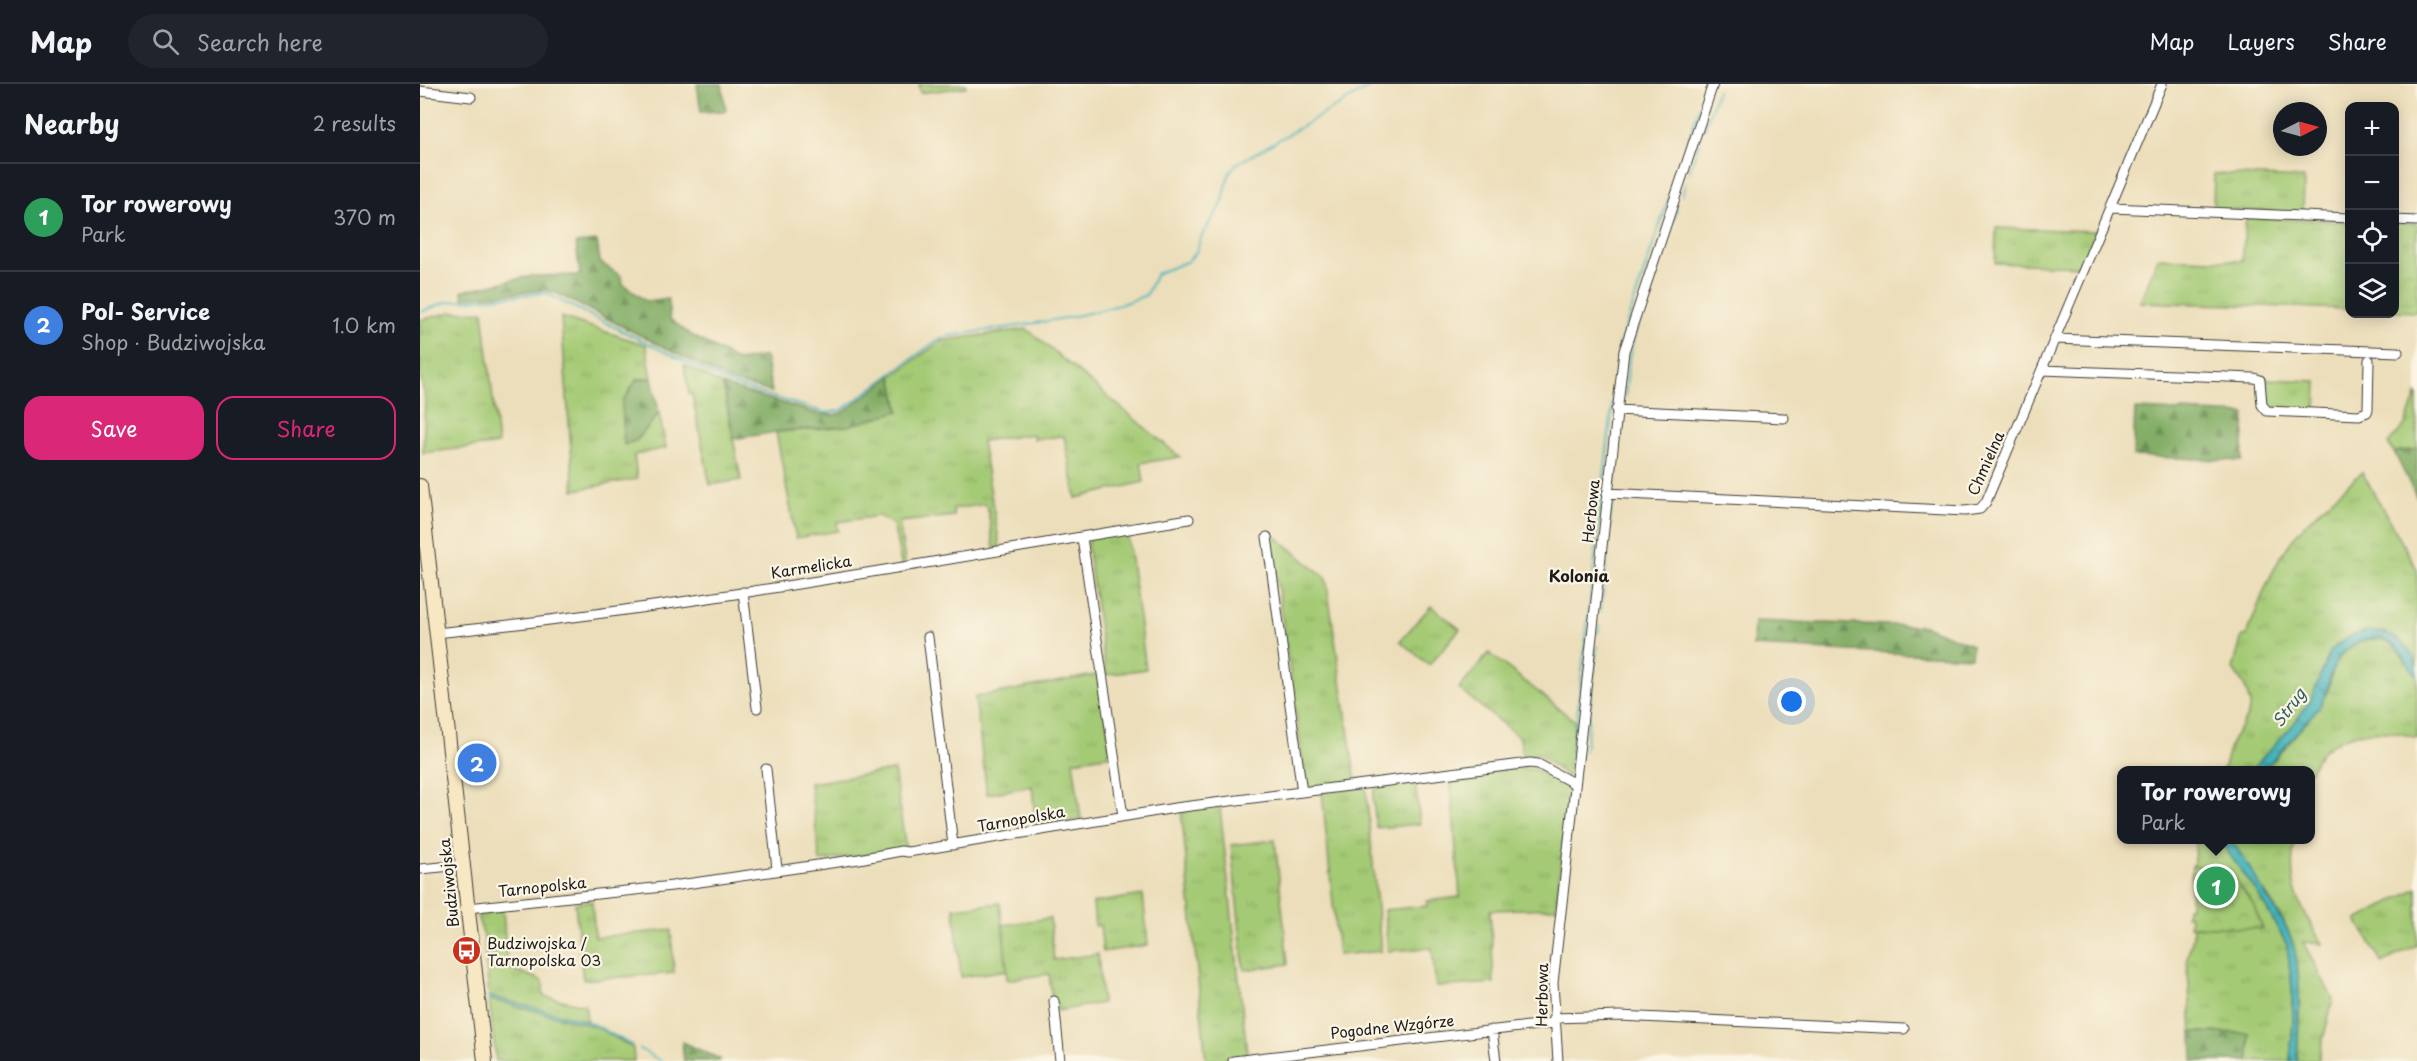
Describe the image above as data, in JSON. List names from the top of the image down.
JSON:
{
  "streets": {
    "street": [
      "Chmielna",
      "Herbowa",
      "Karmelicka",
      "Tarnopolska",
      "Budziwojska",
      "Pogodne Wzgórze"
    ]
  },
  "crossings": [
    ["Chmielna", "Herbowa"],
    ["Herbowa", "Tarnopolska"],
    ["Herbowa", "Pogodne Wzgórze"],
    ["Karmelicka", "Budziwojska"],
    ["Tarnopolska", "Budziwojska"]
  ],
  "districts": ["Kolonia"],
  "water": ["Strug"],
  "places": {
    "bus stop": ["Budziwojska / Tarnopolska 03"]
  },
  "north": "right",
  "page": {
    "header": "Map",
    "search": "Search here",
    "nav": ["Map", "Layers", "Share"],
    "heading": ["Nearby", "2 results"],
    "map_buttons": ["+", "−"],
    "list": [
      {
        "mark": "1",
        "name": "Tor rowerowy",
        "note": "Park",
        "value": "370 m"
      },
      {
        "mark": "2",
        "name": "Pol- Service",
        "note": "Shop · Budziwojska",
        "value": "1.0 km"
      }
    ],
    "buttons": ["Save", "Share"],
    "pins": ["2", "1"],
    "popup": ["Tor rowerowy", "Park"]
  }
}
